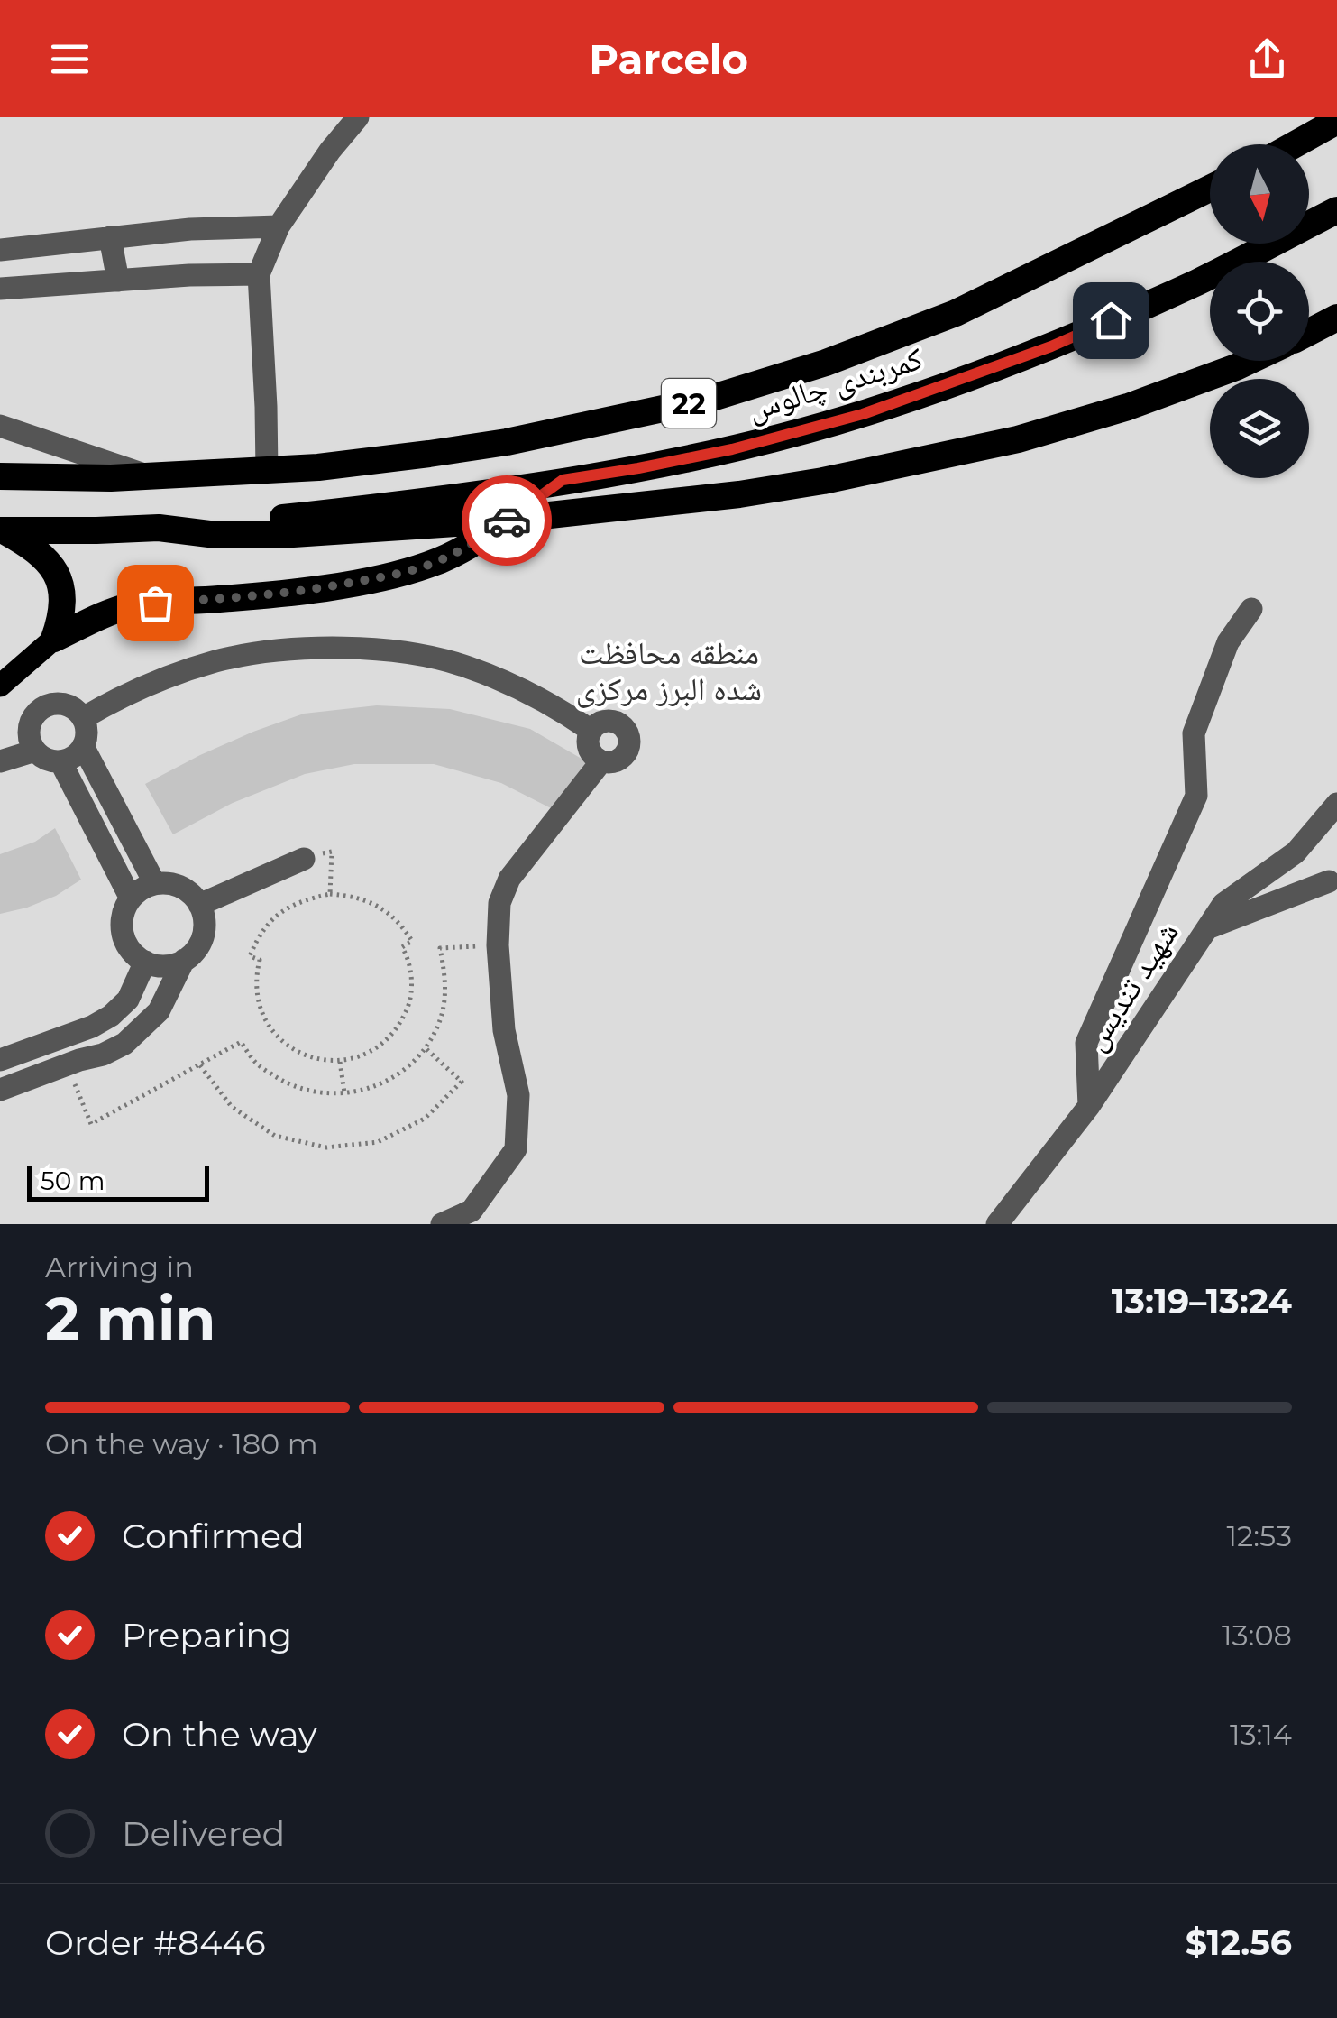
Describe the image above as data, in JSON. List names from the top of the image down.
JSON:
{
  "streets": {
    "highway": ["کمربندی چالوس", "22"],
    "street": ["شهید تندیس"]
  },
  "parks": ["منطقه محافظت شده البرز مرکزی"],
  "scale_bar": "50 m",
  "north": "bottom",
  "page": {
    "header": "Parcelo",
    "scale": "50 m",
    "heading": ["2 min", "Arriving in", "13:19–13:24"],
    "panel": ["Order #8446", "$12.56"],
    "bar": "On the way · 180 m",
    "list": [
      ["Confirmed", "12:53"],
      ["Preparing", "13:08"],
      ["On the way", "13:14"],
      "Delivered"
    ]
  }
}
